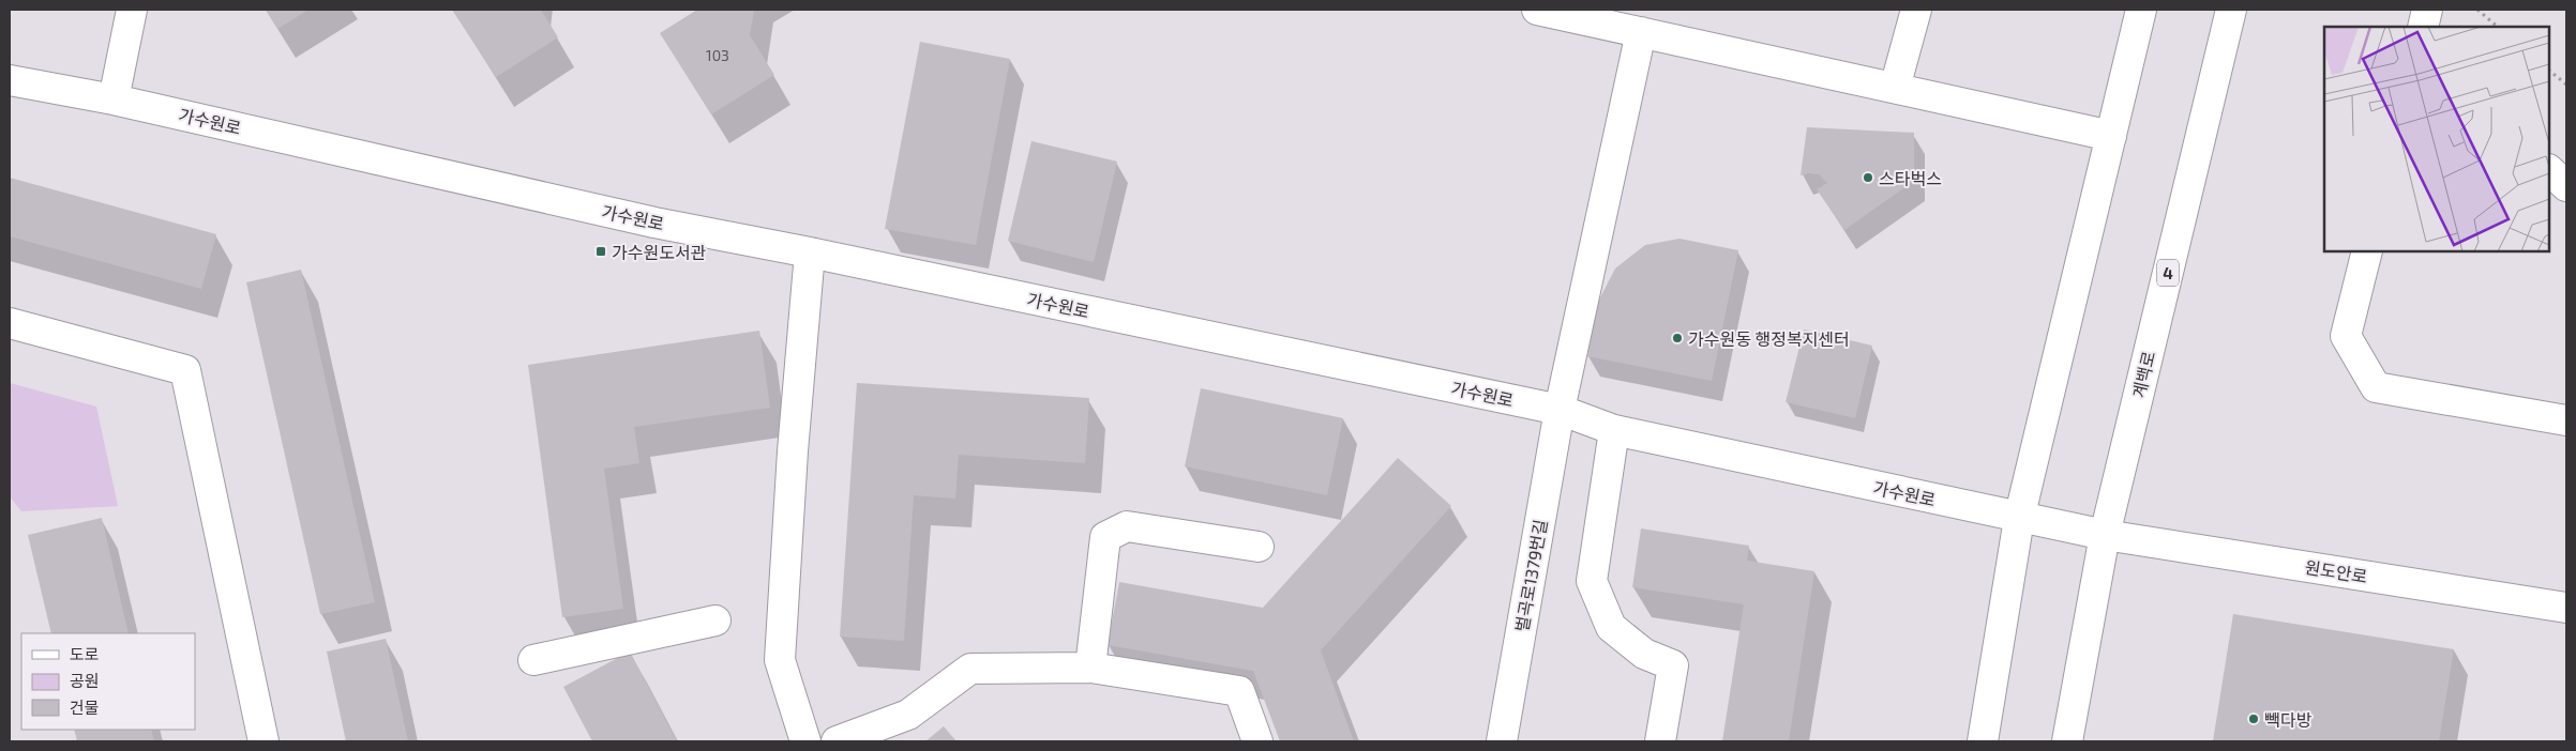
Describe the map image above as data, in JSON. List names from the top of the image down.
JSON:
{
  "streets": {
    "street": [
      "가수원로",
      "4",
      "계백로",
      "원도안로",
      "벌곡로1379번길"
    ]
  },
  "crossings": [
    ["가수원로", "계백로"],
    ["가수원로", "원도안로"],
    ["가수원로", "벌곡로1379번길"],
    ["계백로", "원도안로"]
  ],
  "places": {
    "other": ["스타벅스", "가수원동 행정복지센터", "빽다방"],
    "transit": ["가수원도서관"]
  },
  "house_numbers": ["103"],
  "legend": ["도로", "공원", "건물"]
}
